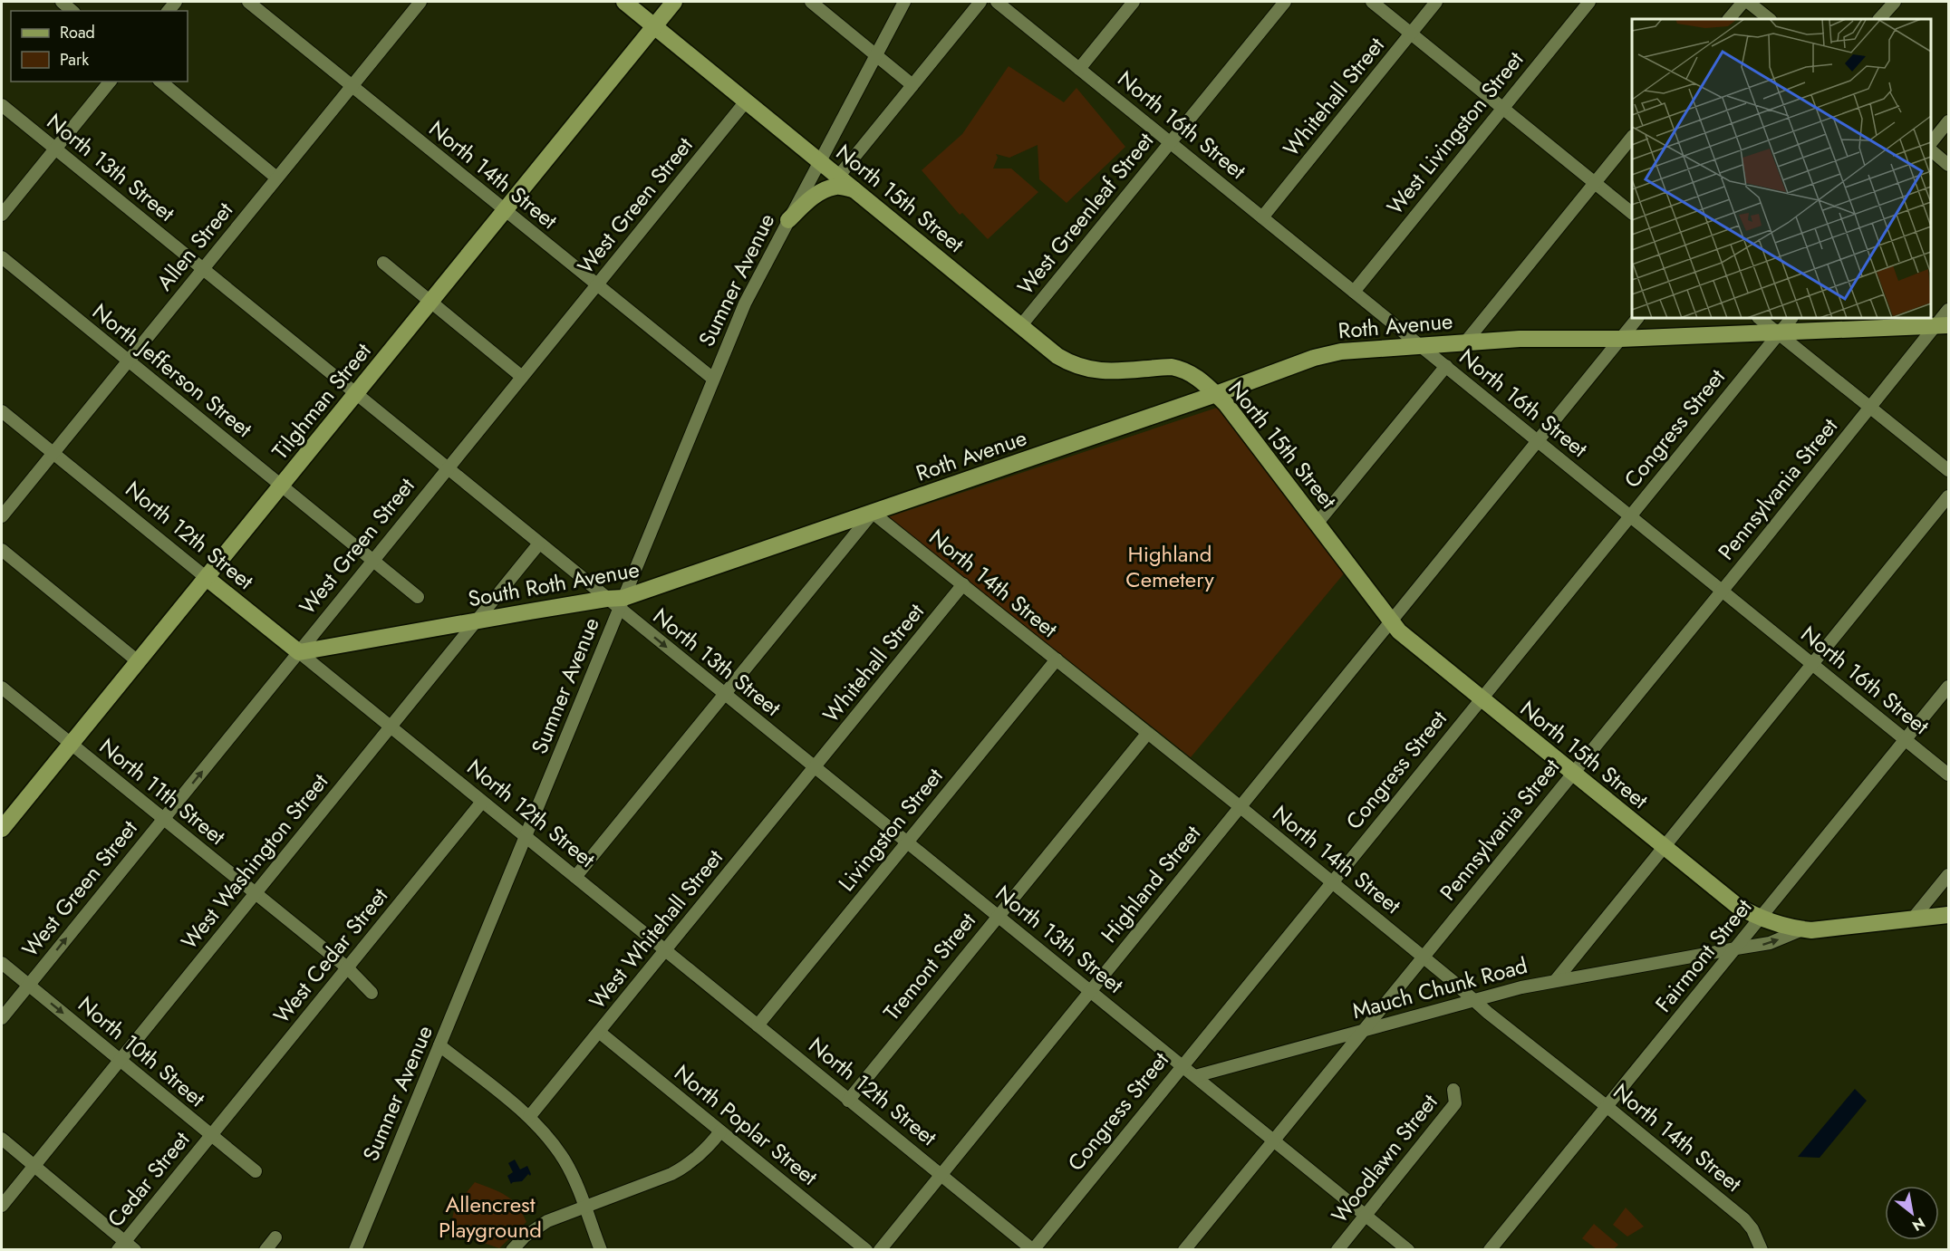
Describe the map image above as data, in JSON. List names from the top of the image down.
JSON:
{
  "streets": {
    "main road": [
      "North 15th Street",
      "Roth Avenue",
      "Tilghman Street",
      "North 12th Street",
      "South Roth Avenue",
      "Mauch Chunk Road"
    ],
    "street": [
      "Whitehall Street",
      "North 16th Street",
      "West Livingston Street",
      "North 13th Street",
      "North 14th Street",
      "West Green Street",
      "West Greenleaf Street",
      "Allen Street",
      "Sumner Avenue",
      "North Jefferson Street",
      "Congress Street",
      "Pennsylvania Street",
      "North 11th Street",
      "Livingston Street",
      "West Washington Street",
      "Highland Street",
      "West Whitehall Street",
      "West Cedar Street",
      "Fairmont Street",
      "Tremont Street",
      "North 10th Street",
      "North Poplar Street",
      "Woodlawn Street",
      "Cedar Street"
    ]
  },
  "crossings": [
    ["Whitehall Street", "North 16th Street"],
    ["Whitehall Street", "North 13th Street"],
    ["Whitehall Street", "North 14th Street"],
    ["Whitehall Street", "West Whitehall Street"],
    ["North 16th Street", "West Livingston Street"],
    ["North 16th Street", "West Greenleaf Street"],
    ["North 16th Street", "Roth Avenue"],
    ["North 16th Street", "Congress Street"],
    ["North 16th Street", "Pennsylvania Street"],
    ["North 16th Street", "Highland Street"],
    ["North 16th Street", "Fairmont Street"],
    ["North 13th Street", "West Green Street"],
    ["North 13th Street", "Allen Street"],
    ["North 13th Street", "Sumner Avenue"],
    ["North 13th Street", "Tilghman Street"],
    ["North 13th Street", "Congress Street"],
    ["North 13th Street", "Pennsylvania Street"],
    ["North 13th Street", "South Roth Avenue"],
    ["North 13th Street", "Livingston Street"],
    ["North 13th Street", "West Washington Street"],
    ["North 13th Street", "Highland Street"],
    ["North 13th Street", "West Whitehall Street"],
    ["North 13th Street", "Tremont Street"],
    ["North 13th Street", "Mauch Chunk Road"],
    ["North 13th Street", "Woodlawn Street"],
    ["North 14th Street", "West Green Street"],
    ["North 14th Street", "Allen Street"],
    ["North 14th Street", "Sumner Avenue"],
    ["North 14th Street", "Roth Avenue"],
    ["North 14th Street", "Tilghman Street"],
    ["North 14th Street", "Congress Street"],
    ["North 14th Street", "Pennsylvania Street"],
    ["North 14th Street", "South Roth Avenue"],
    ["North 14th Street", "Livingston Street"],
    ["North 14th Street", "Highland Street"],
    ["North 14th Street", "Fairmont Street"],
    ["North 14th Street", "Tremont Street"],
    ["North 14th Street", "Mauch Chunk Road"],
    ["North 15th Street", "West Green Street"],
    ["North 15th Street", "West Greenleaf Street"],
    ["North 15th Street", "Sumner Avenue"],
    ["North 15th Street", "Roth Avenue"],
    ["North 15th Street", "Tilghman Street"],
    ["North 15th Street", "Congress Street"],
    ["North 15th Street", "Pennsylvania Street"],
    ["North 15th Street", "Highland Street"],
    ["North 15th Street", "Fairmont Street"],
    ["North 15th Street", "Mauch Chunk Road"],
    ["West Green Street", "North Jefferson Street"],
    ["West Green Street", "North 12th Street"],
    ["West Green Street", "South Roth Avenue"],
    ["West Green Street", "North 11th Street"],
    ["West Green Street", "North 10th Street"],
    ["Allen Street", "North Jefferson Street"],
    ["Allen Street", "North 12th Street"],
    ["Sumner Avenue", "North 12th Street"],
    ["Sumner Avenue", "South Roth Avenue"],
    ["Roth Avenue", "Congress Street"],
    ["Roth Avenue", "Pennsylvania Street"],
    ["Roth Avenue", "South Roth Avenue"],
    ["North Jefferson Street", "Tilghman Street"],
    ["Tilghman Street", "North 12th Street"],
    ["Tilghman Street", "North 11th Street"],
    ["Congress Street", "North 12th Street"],
    ["Pennsylvania Street", "Mauch Chunk Road"],
    ["North 12th Street", "South Roth Avenue"],
    ["North 12th Street", "Livingston Street"],
    ["North 12th Street", "West Washington Street"],
    ["North 12th Street", "Highland Street"],
    ["North 12th Street", "West Whitehall Street"],
    ["North 12th Street", "West Cedar Street"],
    ["North 12th Street", "Tremont Street"],
    ["South Roth Avenue", "West Washington Street"],
    ["North 11th Street", "West Washington Street"],
    ["North 11th Street", "West Cedar Street"],
    ["West Washington Street", "North 10th Street"],
    ["West Whitehall Street", "North Poplar Street"],
    ["West Cedar Street", "North 10th Street"],
    ["West Cedar Street", "Cedar Street"],
    ["Fairmont Street", "Mauch Chunk Road"],
    ["North 10th Street", "Cedar Street"]
  ],
  "one_way": ["West Green Street", "North 10th Street"],
  "parks": ["Highland Cemetery", "Allencrest Playground"],
  "legend": ["Road", "Park"],
  "north": "bottom right"
}
